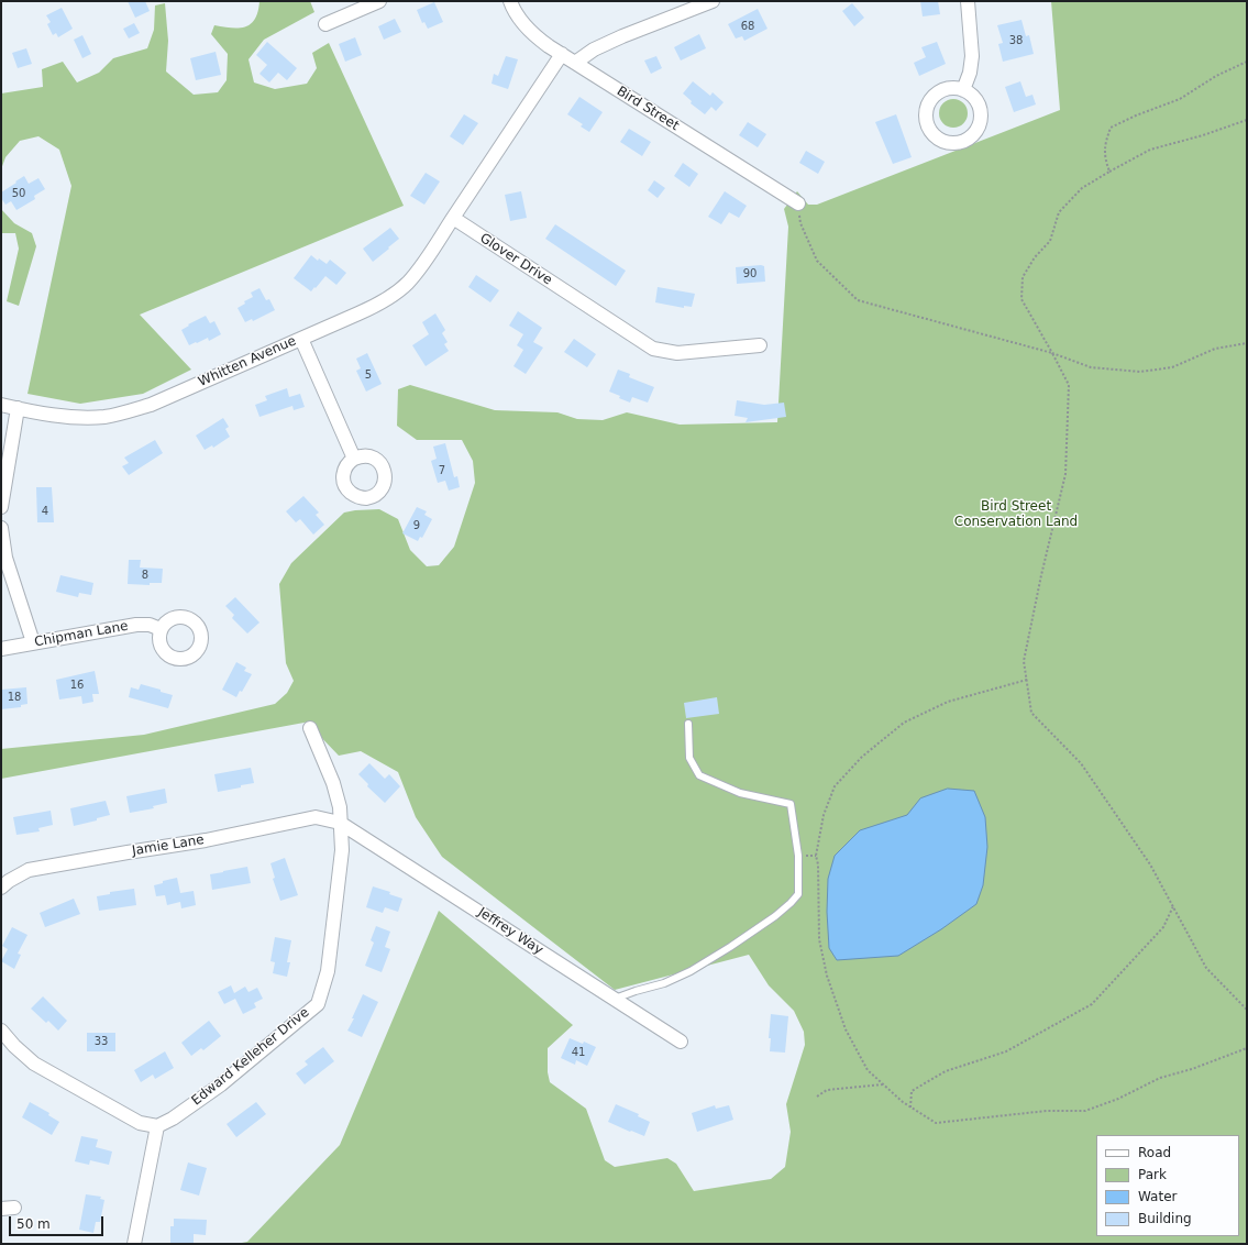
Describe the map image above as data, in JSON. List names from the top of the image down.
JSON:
{
  "streets": {
    "street": [
      "Bird Street",
      "Glover Drive",
      "Whitten Avenue",
      "Chipman Lane",
      "Jamie Lane",
      "Jeffrey Way",
      "Edward Kelleher Drive"
    ]
  },
  "crossings": [
    ["Glover Drive", "Whitten Avenue"],
    ["Jamie Lane", "Jeffrey Way"],
    ["Jamie Lane", "Edward Kelleher Drive"],
    ["Jeffrey Way", "Edward Kelleher Drive"]
  ],
  "parks": ["Bird Street Conservation Land"],
  "house_numbers": [
    "68",
    "38",
    "50",
    "90",
    "5",
    "7",
    "4",
    "9",
    "8",
    "16",
    "18",
    "33",
    "41"
  ],
  "legend": [
    "Road",
    "Park",
    "Water",
    "Building"
  ],
  "scale_bar": "50 m"
}
